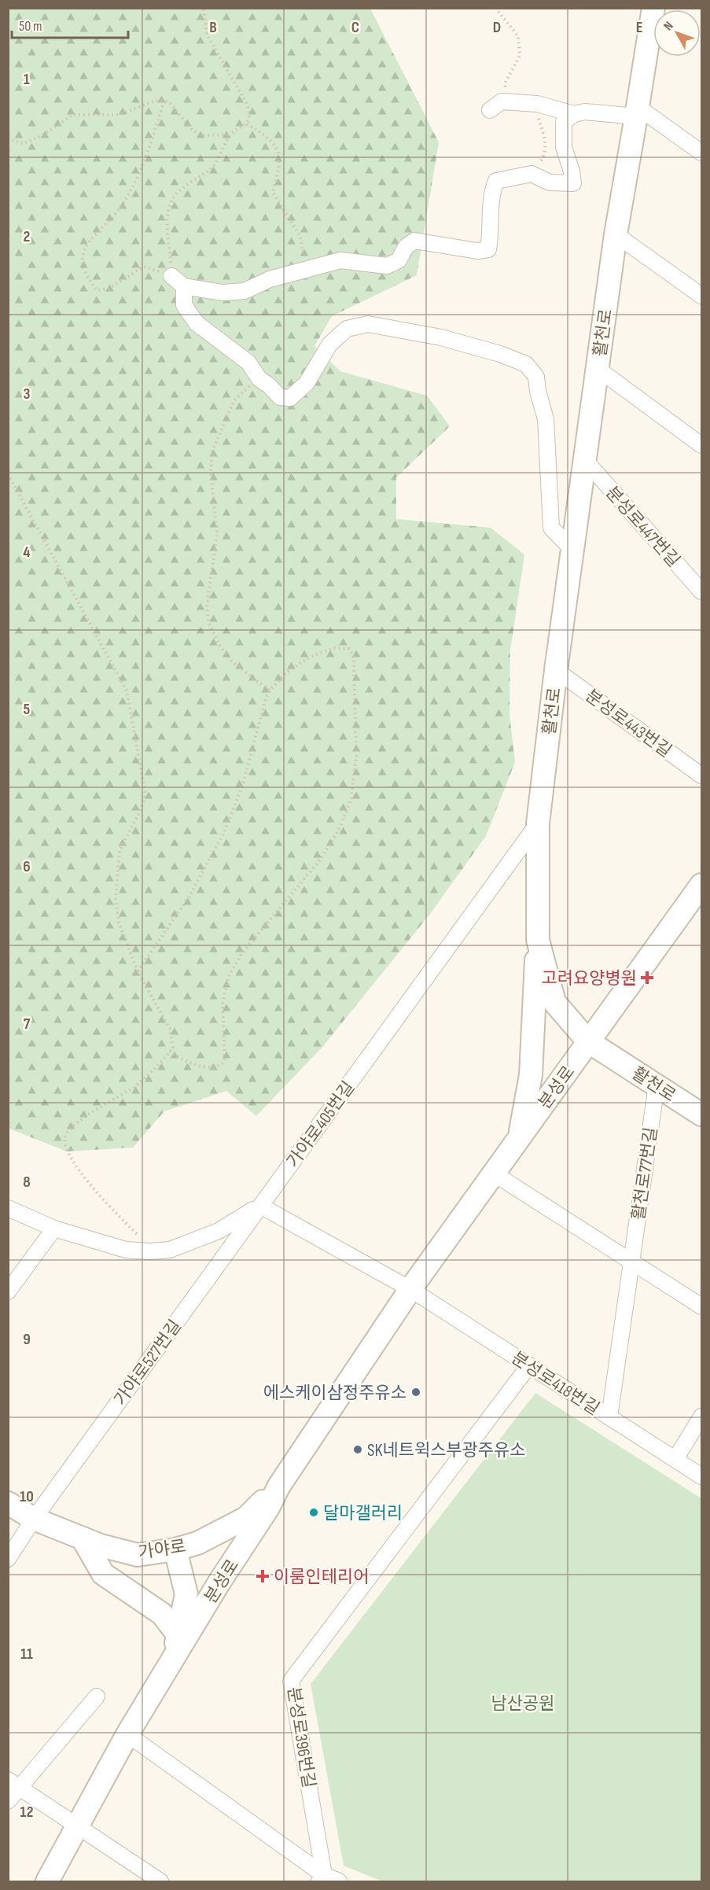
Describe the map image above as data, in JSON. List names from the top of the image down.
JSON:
{
  "streets": {
    "main road": ["활천로", "분성로", "가야로"],
    "street": [
      "분성로447번길",
      "분성로443번길",
      "가야로405번길",
      "활천로77번길",
      "가야로527번길",
      "분성로418번길",
      "분성로396번길"
    ]
  },
  "crossings": [
    ["활천로", "분성로447번길"],
    ["활천로", "분성로443번길"],
    ["활천로", "분성로"],
    ["활천로", "가야로405번길"],
    ["활천로", "활천로77번길"],
    ["분성로", "분성로418번길"],
    ["분성로", "가야로"],
    ["가야로405번길", "가야로527번길"],
    ["활천로77번길", "분성로418번길"],
    ["가야로527번길", "가야로"],
    ["분성로418번길", "분성로396번길"]
  ],
  "parks": ["남산공원"],
  "places": {
    "health": ["고려요양병원", "이룸인테리어"],
    "other": ["에스케이삼정주유소", "SK네트윅스부광주유소", "달마갤러리"]
  },
  "scale_bar": "50 m",
  "north": "top left",
  "grid": {
    "columns": [
      "B",
      "C",
      "D",
      "E"
    ],
    "rows": [
      "1",
      "2",
      "3",
      "4",
      "5",
      "6",
      "7",
      "8",
      "9",
      "10",
      "11",
      "12"
    ]
  }
}
